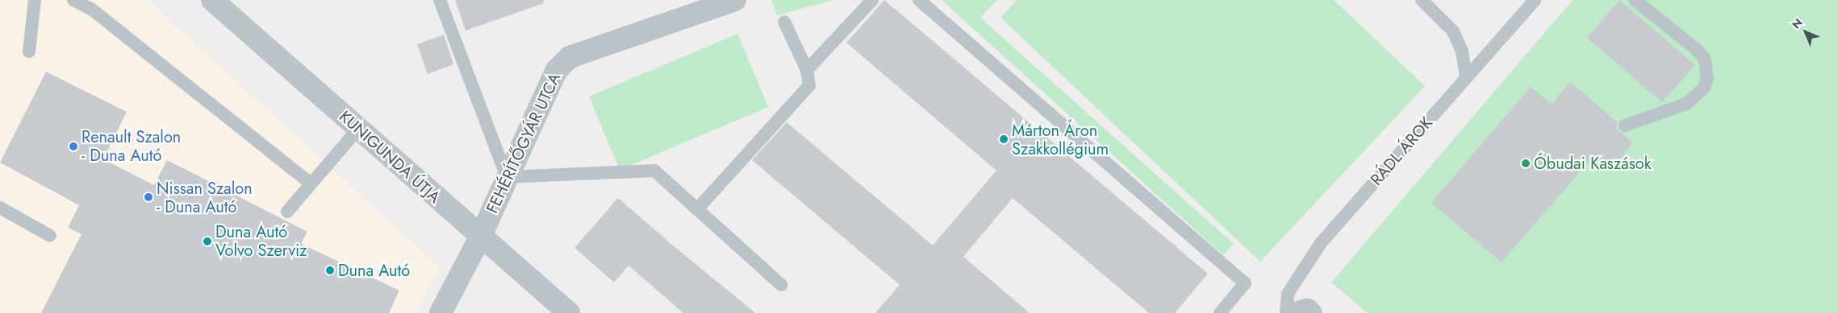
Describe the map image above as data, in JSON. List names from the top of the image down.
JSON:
{
  "streets": {
    "street": ["FEHÉRÍTŐGYÁR UTCA", "KUNIGUNDA ÚTJA"],
    "lane": ["RÁDL ÁROK"]
  },
  "crossings": [
    ["FEHÉRÍTŐGYÁR UTCA", "KUNIGUNDA ÚTJA"]
  ],
  "places": [
    "Márton Áron Szakkollégium",
    "Renault Szalon - Duna Autó",
    "Óbudai Kaszások",
    "Nissan Szalon - Duna Autó",
    "Duna Autó Volvo Szerviz",
    "Duna Autó"
  ],
  "north": "top left"
}
